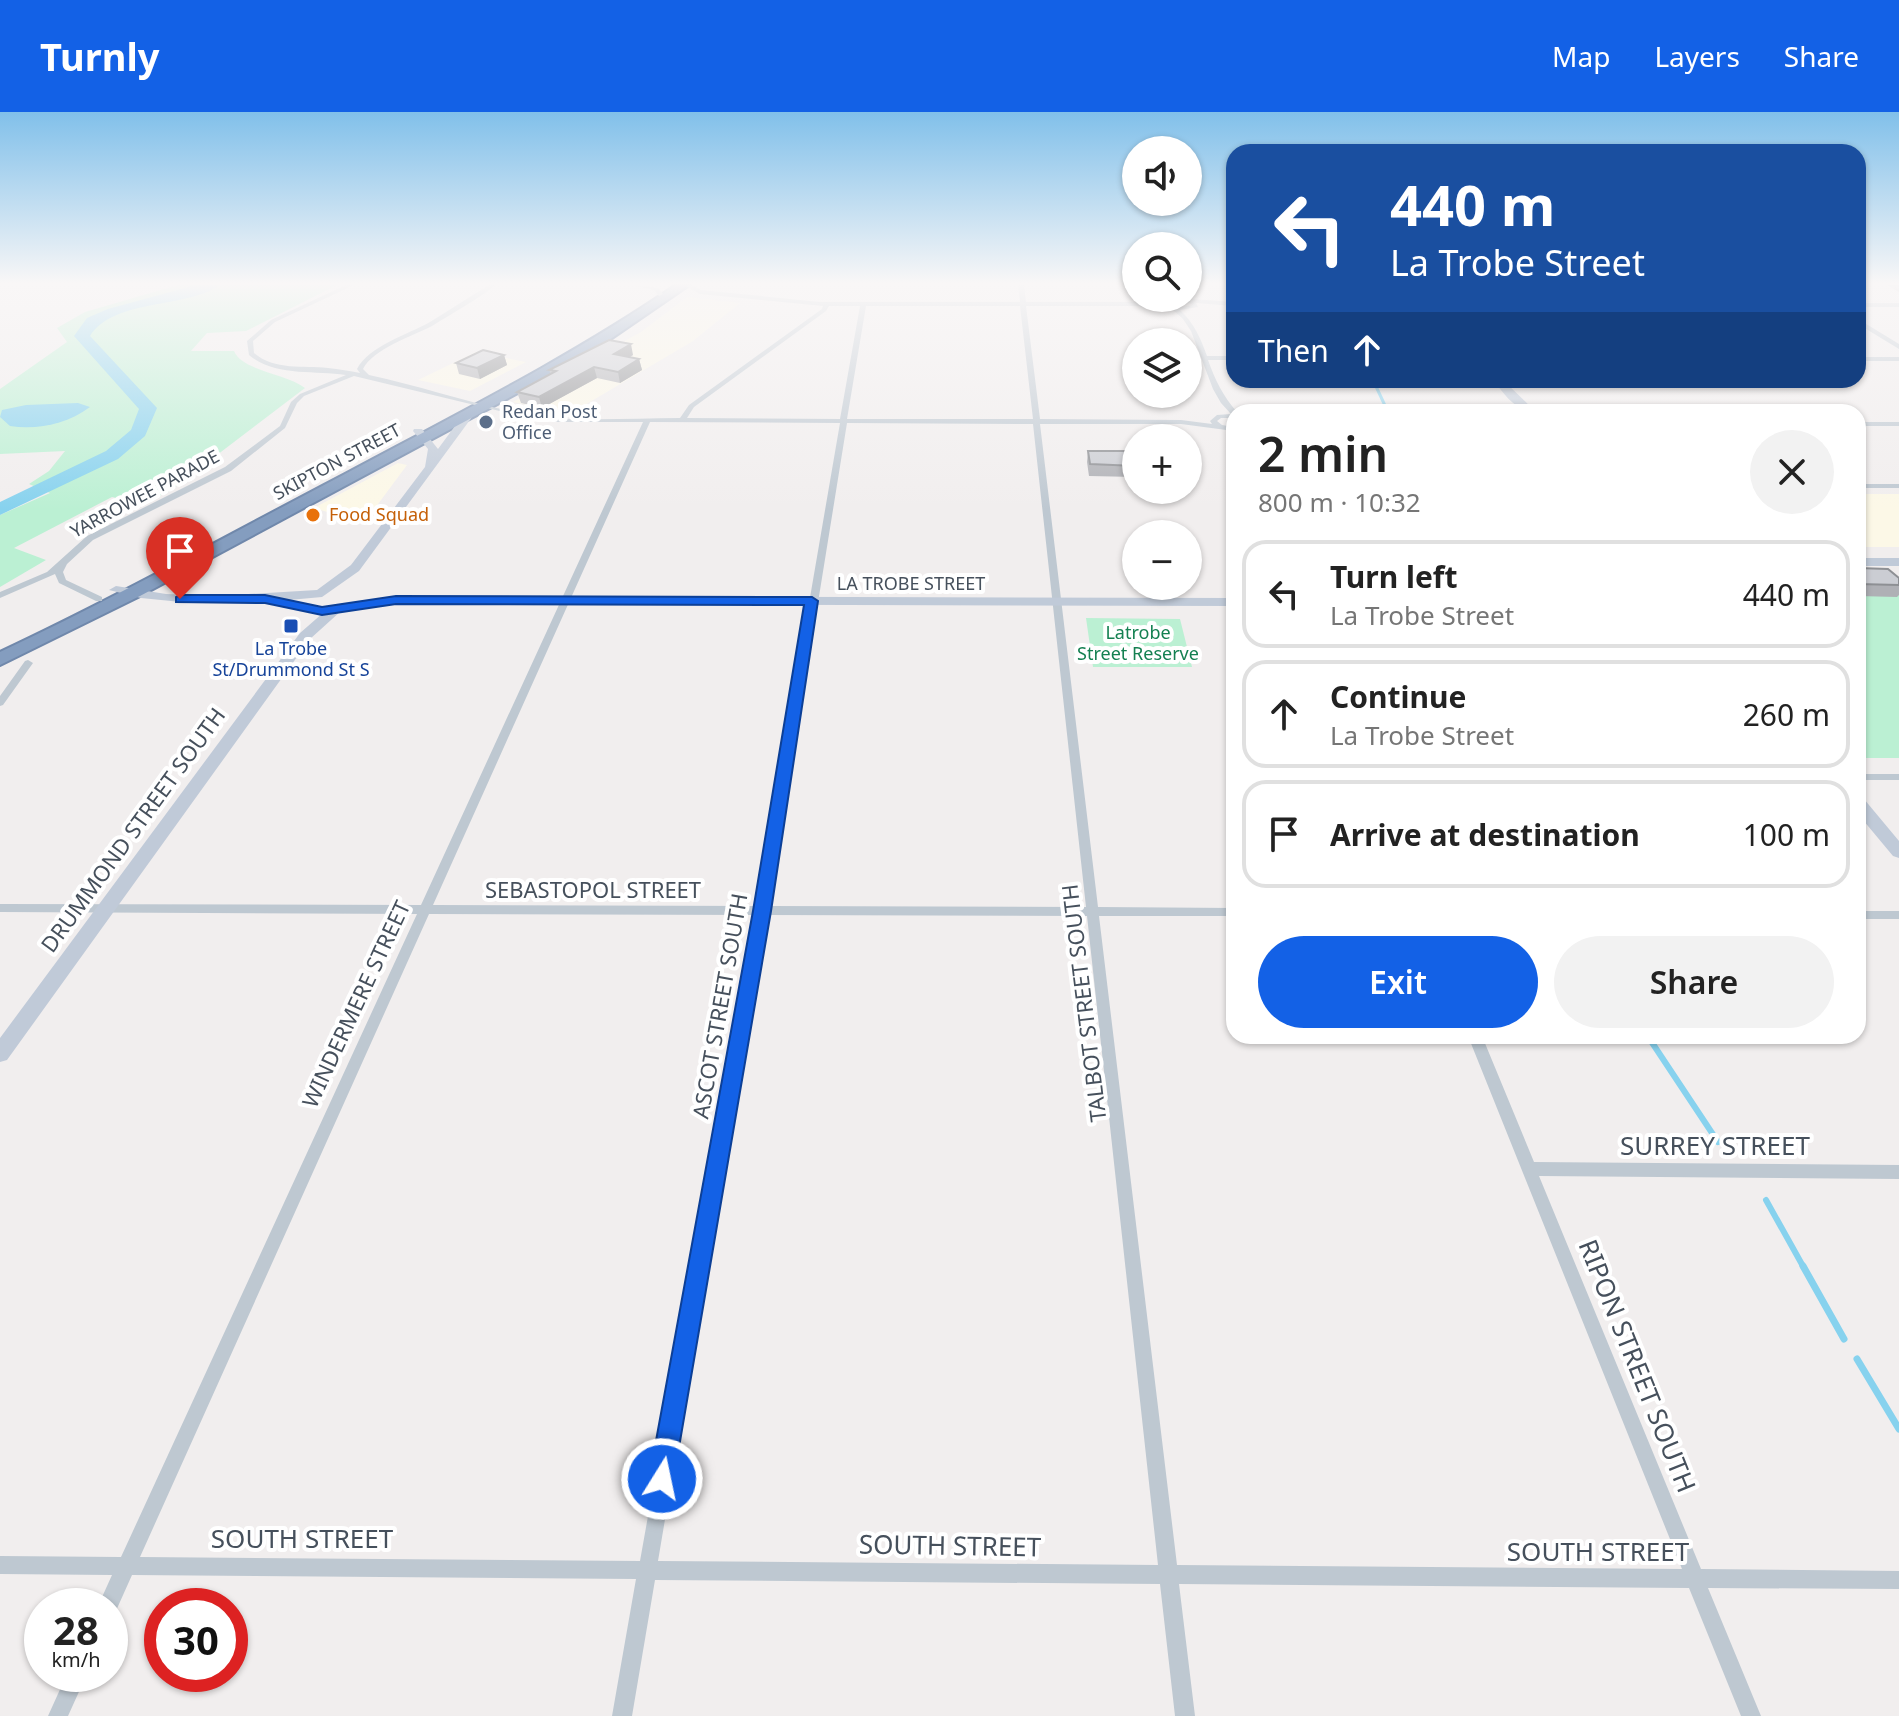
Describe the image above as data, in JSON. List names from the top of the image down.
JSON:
{
  "streets": {
    "highway": ["SKIPTON STREET"],
    "main road": ["LA TROBE STREET", "DRUMMOND STREET SOUTH"],
    "street": [
      "YARROWEE PARADE",
      "SEBASTOPOL STREET",
      "TALBOT STREET SOUTH",
      "WINDERMERE STREET",
      "ASCOT STREET SOUTH",
      "SURREY STREET",
      "RIPON STREET SOUTH",
      "SOUTH STREET"
    ]
  },
  "crossings": [
    ["SKIPTON STREET", "YARROWEE PARADE"],
    ["LA TROBE STREET", "DRUMMOND STREET SOUTH"],
    ["LA TROBE STREET", "TALBOT STREET SOUTH"],
    ["LA TROBE STREET", "WINDERMERE STREET"],
    ["LA TROBE STREET", "ASCOT STREET SOUTH"],
    ["DRUMMOND STREET SOUTH", "SEBASTOPOL STREET"],
    ["SEBASTOPOL STREET", "TALBOT STREET SOUTH"],
    ["SEBASTOPOL STREET", "WINDERMERE STREET"],
    ["SEBASTOPOL STREET", "ASCOT STREET SOUTH"],
    ["TALBOT STREET SOUTH", "SOUTH STREET"],
    ["WINDERMERE STREET", "SOUTH STREET"],
    ["ASCOT STREET SOUTH", "SOUTH STREET"],
    ["SURREY STREET", "RIPON STREET SOUTH"],
    ["RIPON STREET SOUTH", "SOUTH STREET"]
  ],
  "parks": ["Latrobe Street Reserve"],
  "places": {
    "other": ["Redan Post Office", "Food Squad"],
    "transit": ["La Trobe St/Drummond St S"]
  },
  "page": {
    "header": "Turnly",
    "nav": ["Map", "Layers", "Share"],
    "map_buttons": ["+", "−"],
    "turn": ["440 m", "La Trobe Street"],
    "then": "Then",
    "heading": ["2 min", "800 m · 10:32"],
    "list": [
      {
        "name": "Turn left",
        "note": "La Trobe Street",
        "value": "440 m"
      },
      {
        "name": "Continue",
        "note": "La Trobe Street",
        "value": "260 m"
      },
      {
        "name": "Arrive at destination",
        "value": "100 m"
      }
    ],
    "buttons": ["Exit", "Share"],
    "speed": "28 km/h",
    "limit": "30"
  }
}
